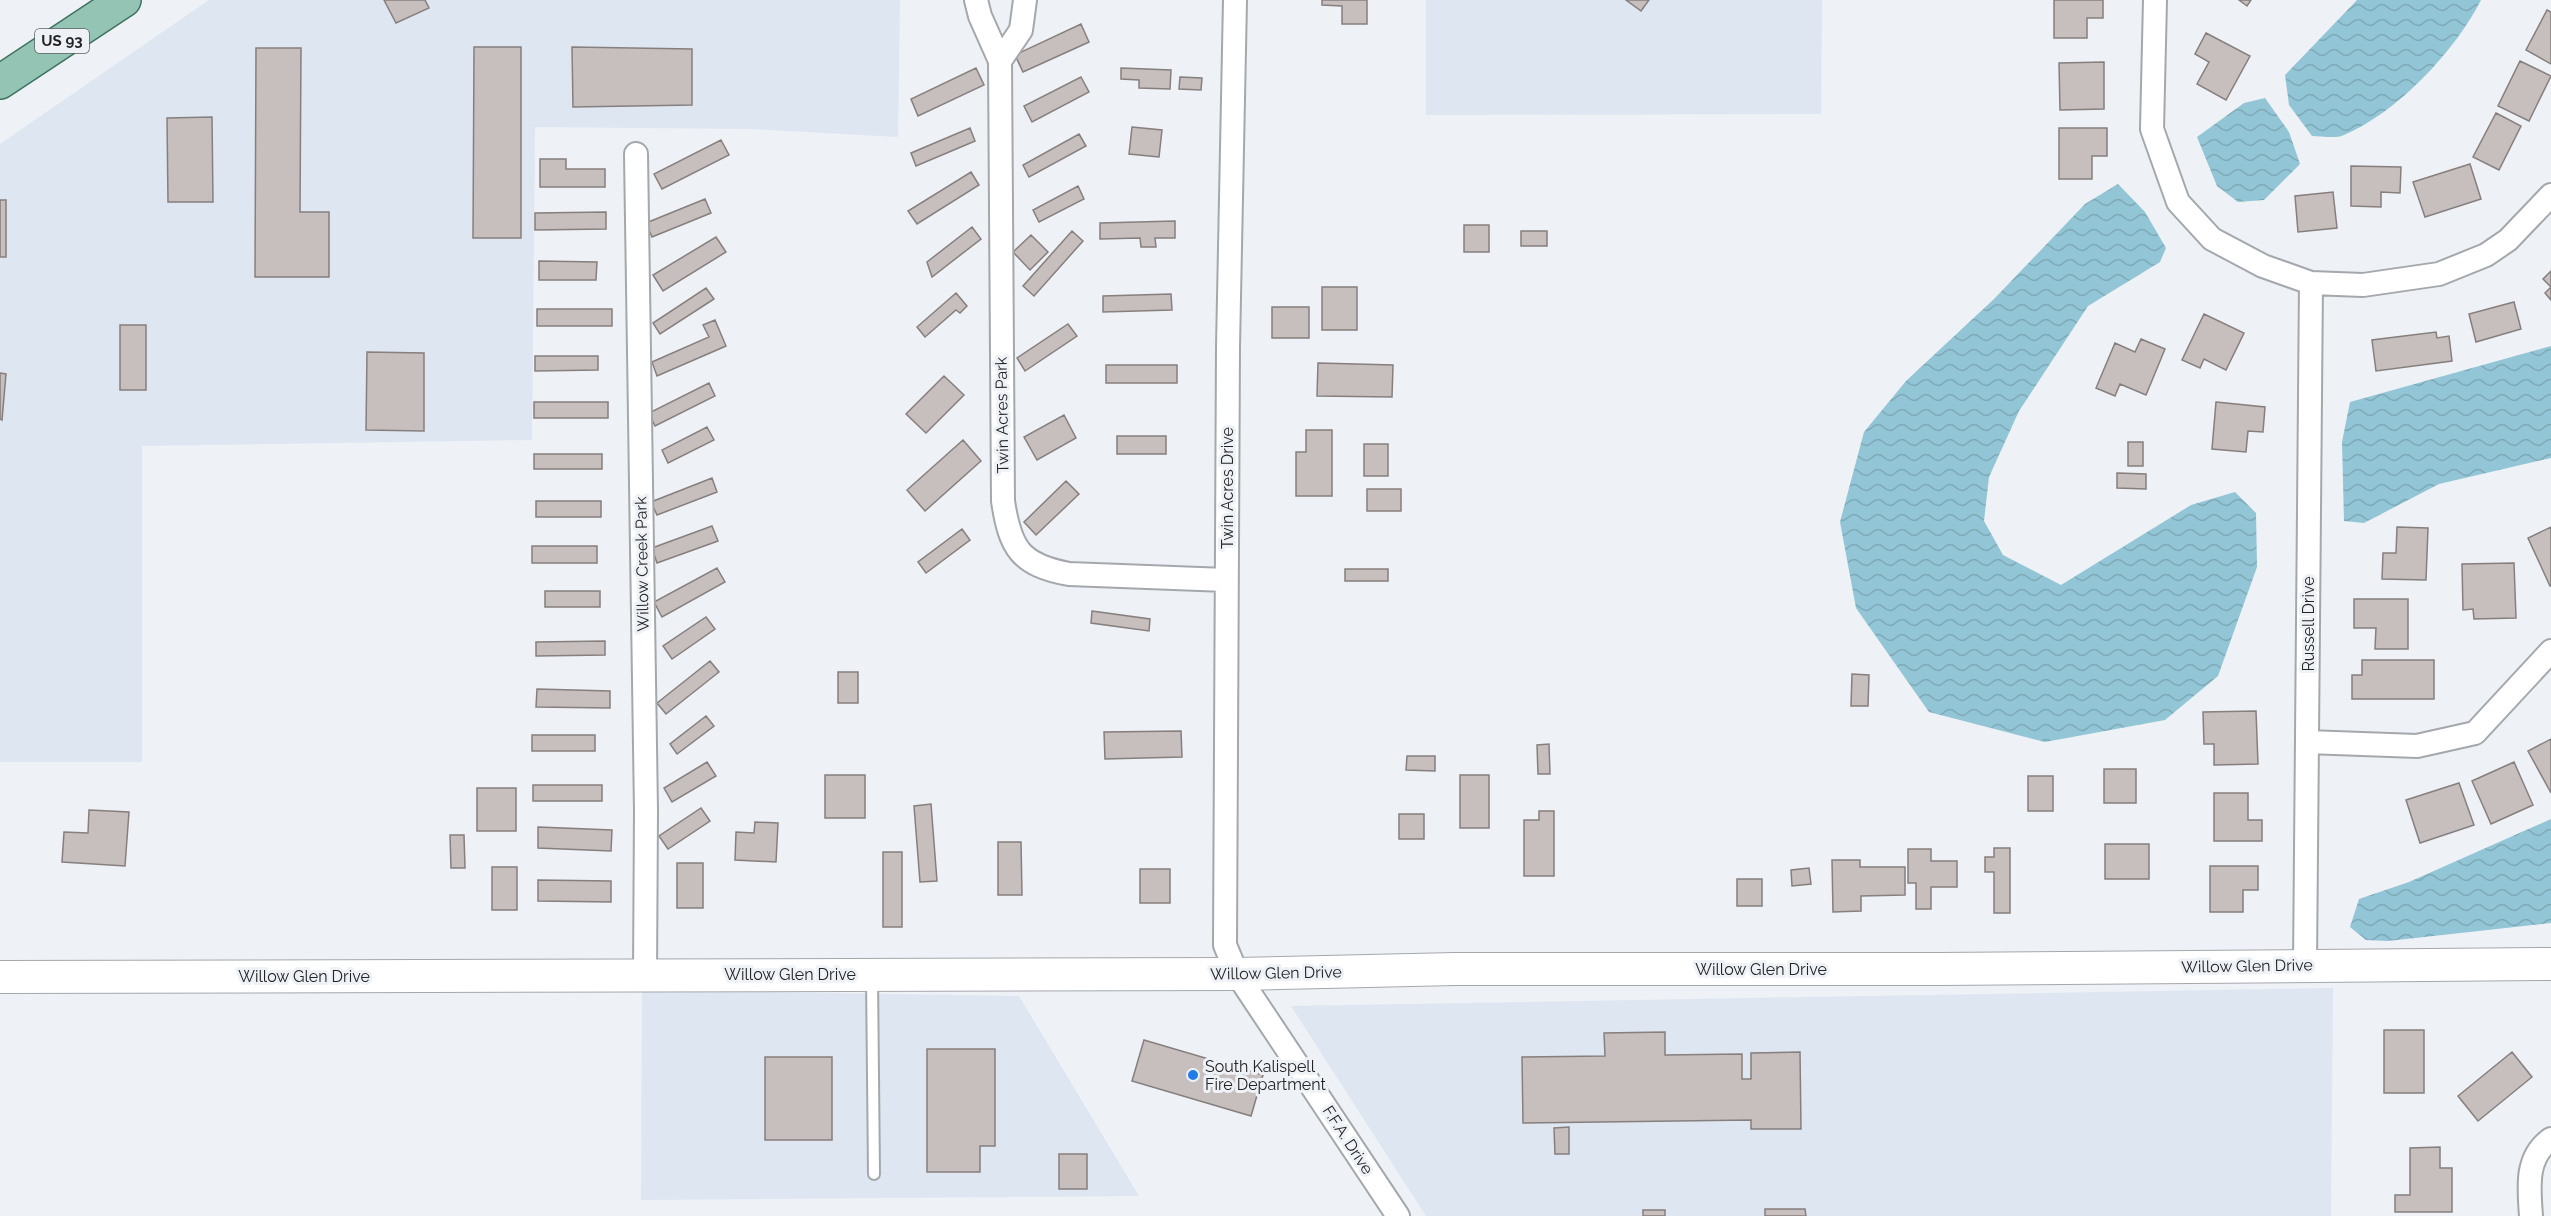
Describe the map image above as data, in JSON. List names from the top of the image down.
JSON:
{
  "streets": {
    "main road": ["US 93", "Willow Glen Drive"],
    "street": [
      "Twin Acres Park",
      "Twin Acres Drive",
      "Willow Creek Park",
      "Russell Drive",
      "F.F.A. Drive"
    ]
  },
  "crossings": [
    ["Twin Acres Park", "Twin Acres Drive"],
    ["Twin Acres Drive", "Willow Glen Drive"],
    ["Twin Acres Drive", "F.F.A. Drive"],
    ["Willow Creek Park", "Willow Glen Drive"],
    ["Russell Drive", "Willow Glen Drive"],
    ["Willow Glen Drive", "F.F.A. Drive"]
  ],
  "places": ["South Kalispell Fire Department"]
}
